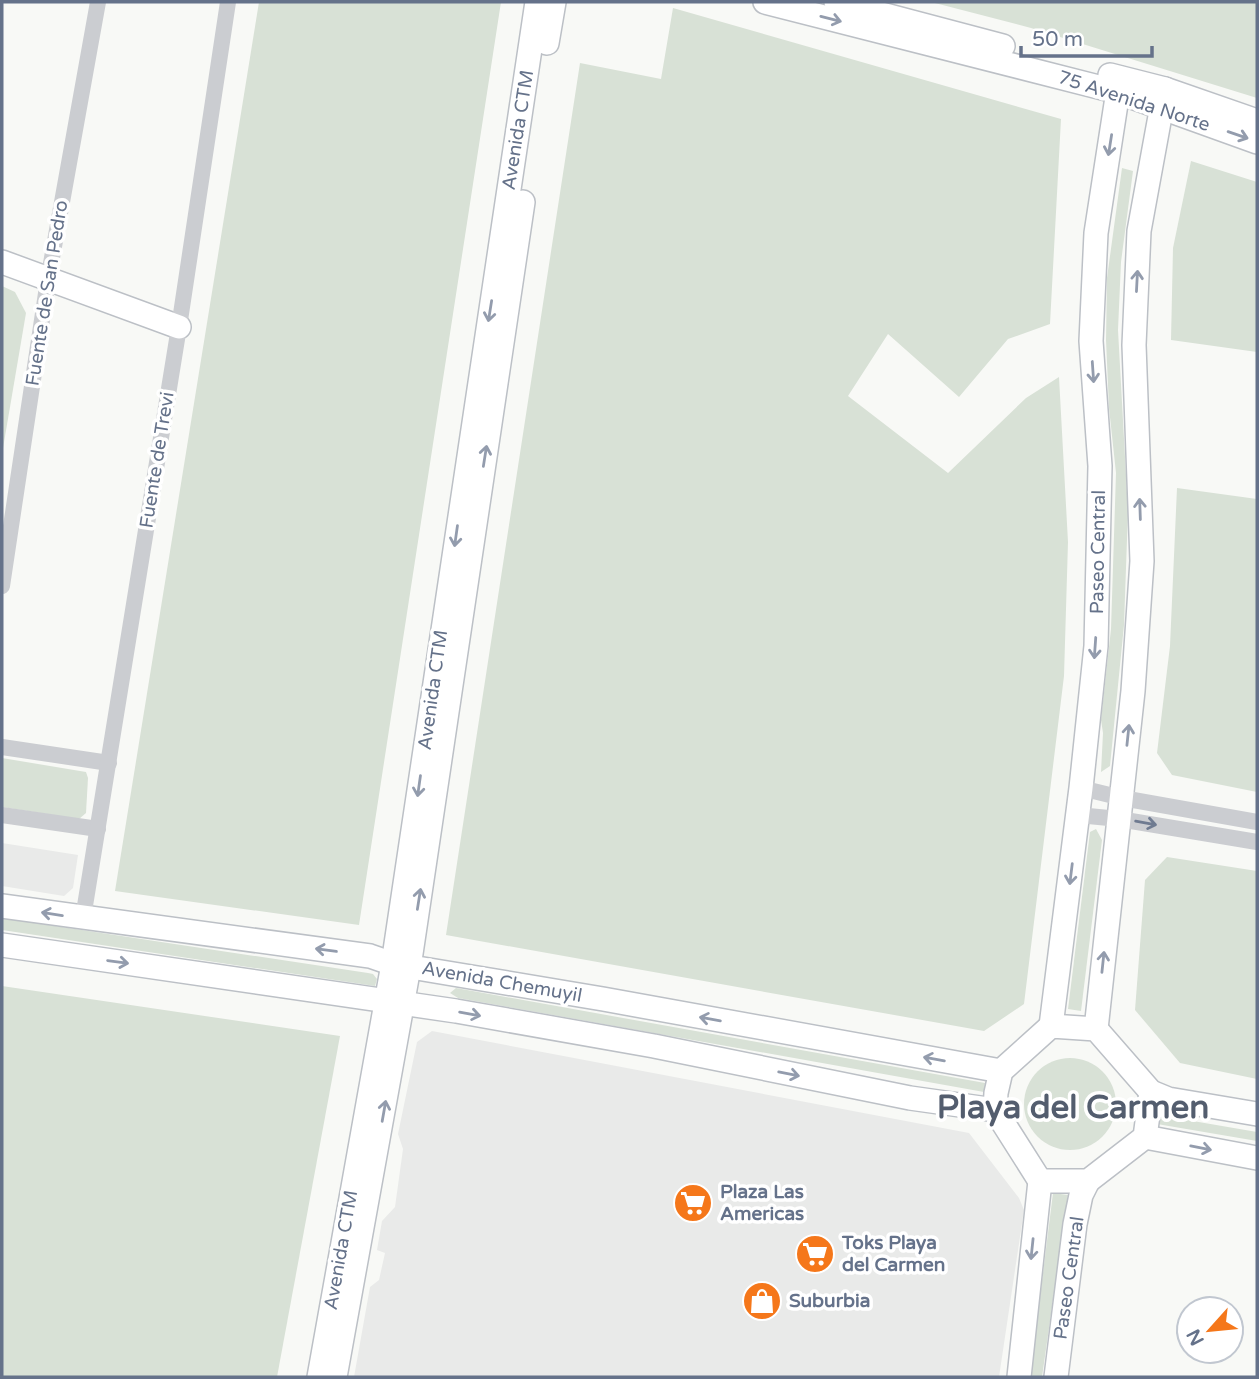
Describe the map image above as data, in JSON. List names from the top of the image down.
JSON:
{
  "streets": {
    "main road": [
      "75 Avenida Norte",
      "Avenida CTM",
      "Paseo Central",
      "Avenida Chemuyil"
    ],
    "street": ["Fuente de San Pedro", "Fuente de Trevi"]
  },
  "crossings": [
    ["75 Avenida Norte", "Paseo Central"],
    ["Avenida CTM", "Avenida Chemuyil"],
    ["Fuente de Trevi", "Avenida Chemuyil"],
    ["Paseo Central", "Avenida Chemuyil"]
  ],
  "districts": ["Playa del Carmen"],
  "places": {
    "supermarket": ["Plaza Las Americas", "Toks Playa del Carmen"],
    "shop": ["Suburbia"]
  },
  "scale_bar": "50 m",
  "north": "bottom left"
}
